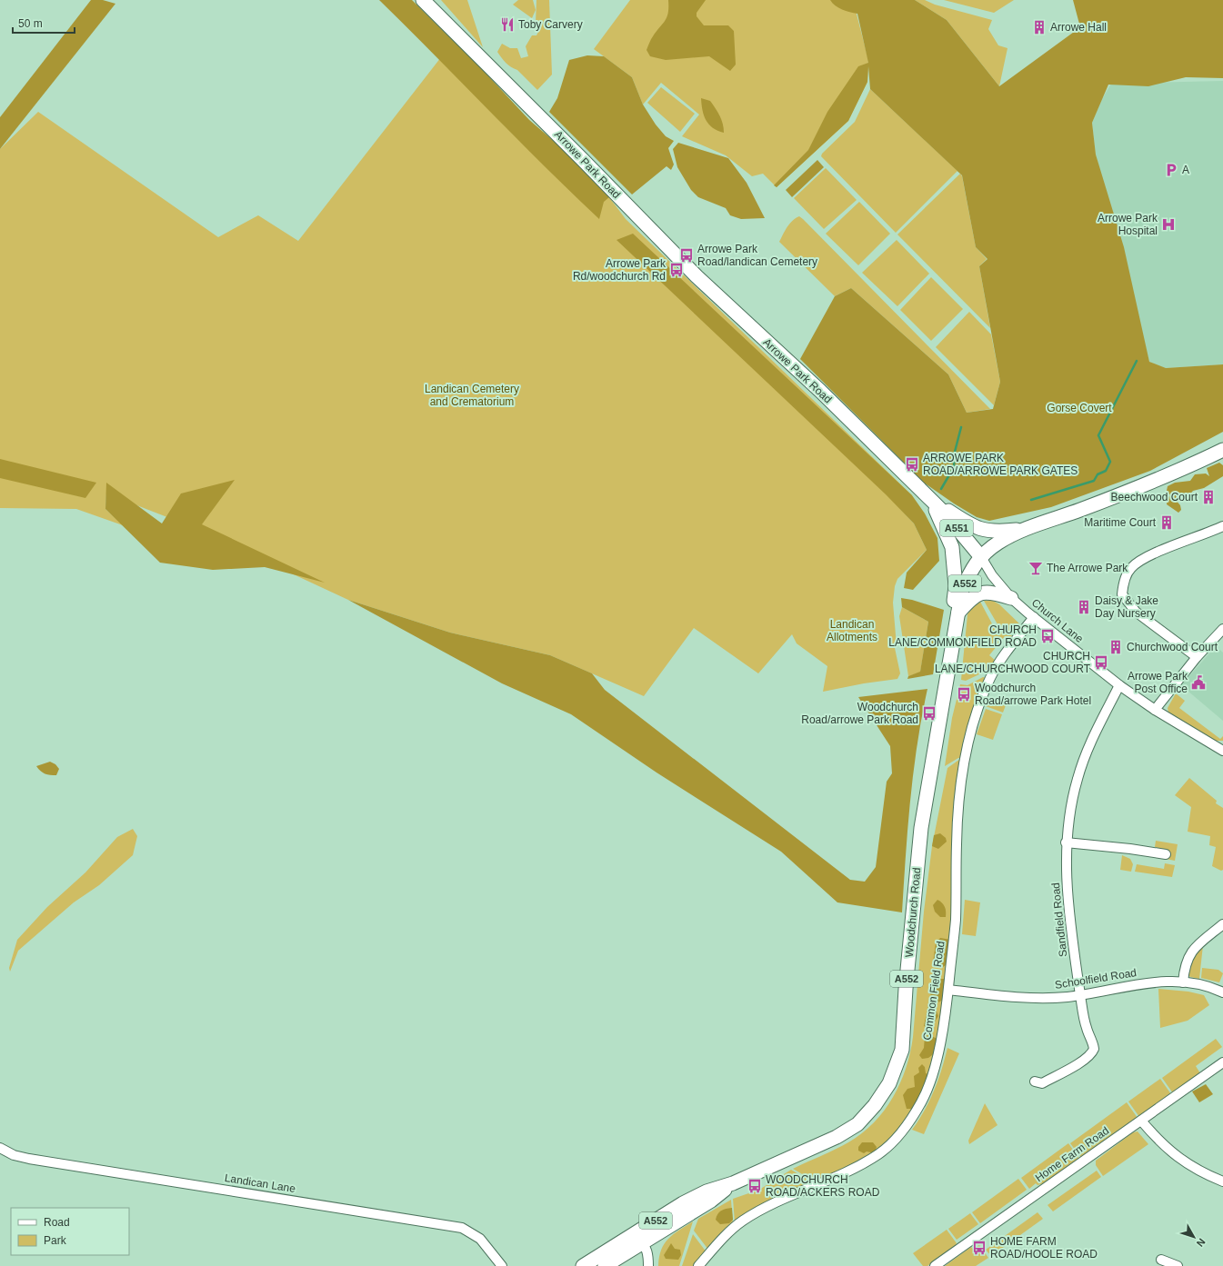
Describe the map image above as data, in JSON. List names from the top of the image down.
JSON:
{
  "streets": {
    "main road": [
      "Arrowe Park Road",
      "A551",
      "A552",
      "Woodchurch Road"
    ],
    "street": [
      "Church Lane",
      "Sandfield Road",
      "Schoolfield Road",
      "Common Field Road",
      "Home Farm Road",
      "Landican Lane"
    ]
  },
  "crossings": [
    ["Arrowe Park Road", "Church Lane"],
    ["Arrowe Park Road", "Woodchurch Road"],
    ["Church Lane", "Woodchurch Road"],
    ["Church Lane", "Sandfield Road"],
    ["Church Lane", "Common Field Road"],
    ["Sandfield Road", "Schoolfield Road"],
    ["Schoolfield Road", "Common Field Road"]
  ],
  "parks": ["Landican Cemetery and Crematorium", "Gorse Covert", "Landican Allotments"],
  "places": {
    "restaurant": ["Toby Carvery"],
    "building": [
      "Arrowe Hall",
      "Beechwood Court",
      "Maritime Court",
      "Daisy & Jake Day Nursery",
      "Churchwood Court"
    ],
    "parking": ["A"],
    "hospital": ["Arrowe Park Hospital"],
    "bus stop": [
      "Arrowe Park Road/landican Cemetery",
      "Arrowe Park Rd/woodchurch Rd",
      "ARROWE PARK ROAD/ARROWE PARK GATES",
      "CHURCH LANE/COMMONFIELD ROAD",
      "CHURCH LANE/CHURCHWOOD COURT",
      "Woodchurch Road/arrowe Park Hotel",
      "Woodchurch Road/arrowe Park Road",
      "WOODCHURCH ROAD/ACKERS ROAD",
      "HOME FARM ROAD/HOOLE ROAD"
    ],
    "bar": ["The Arrowe Park"],
    "public building": ["Arrowe Park Post Office"]
  },
  "legend": ["Road", "Park"],
  "scale_bar": "50 m",
  "north": "bottom right"
}
